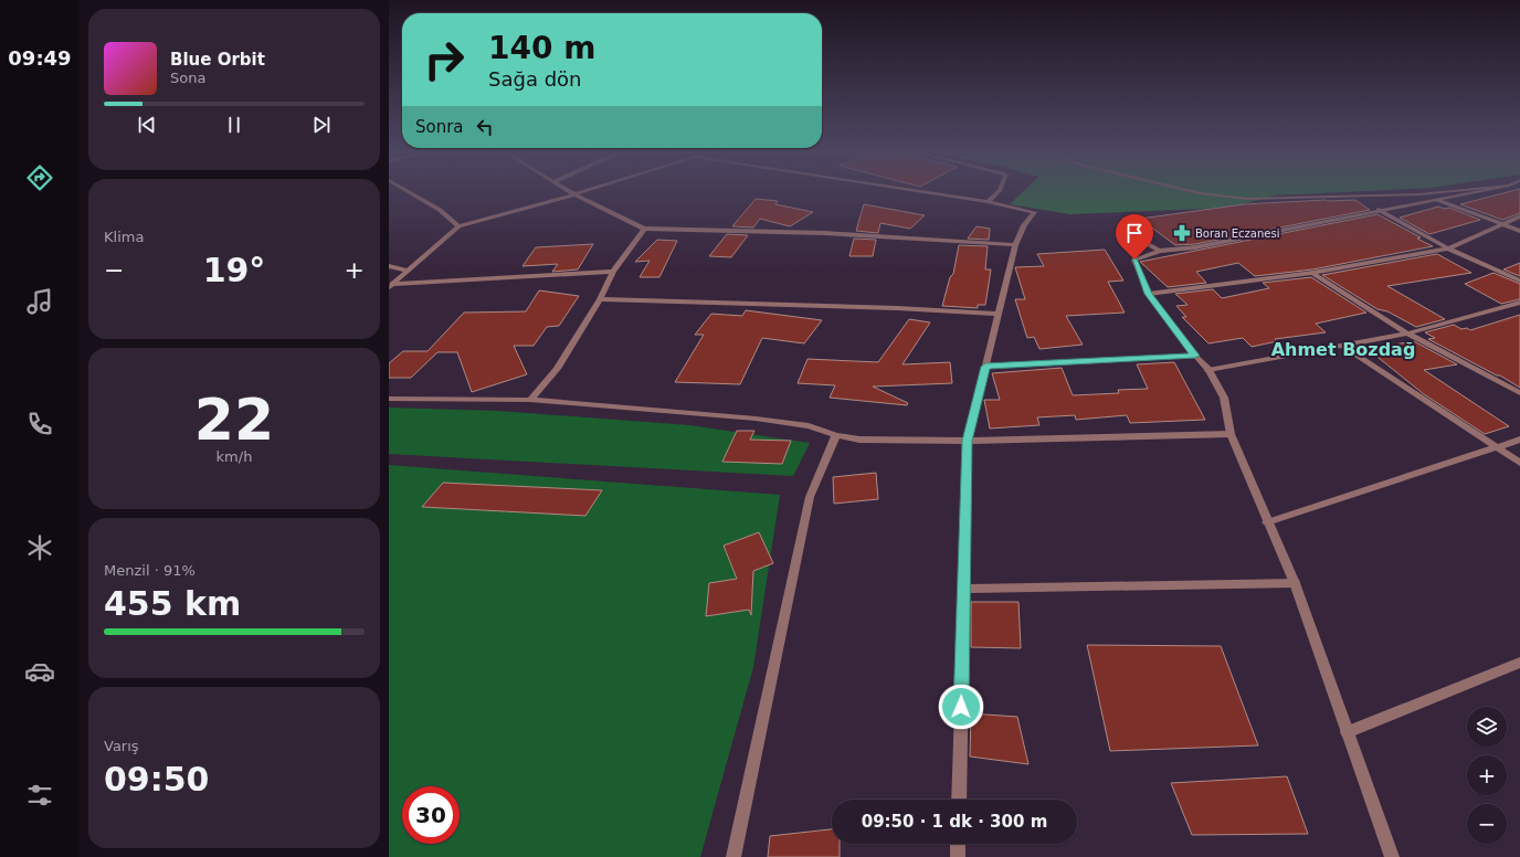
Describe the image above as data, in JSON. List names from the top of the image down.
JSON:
{
  "districts": ["Ahmet Bozdağ"],
  "places": {
    "pharmacy": ["Boran Eczanesi"]
  },
  "page": {
    "tabs": "09:49",
    "turn": ["140 m", "Sağa dön"],
    "song": ["Blue Orbit", "Sona"],
    "then": "Sonra",
    "tile": [
      "Klima",
      ["22", "km/h"],
      ["Menzil · 91%", "455 km"],
      ["Varış", "09:50"]
    ],
    "heat": ["−", "19°", "+"],
    "map_buttons": ["+", "−"],
    "limit": "30",
    "trip": "09:50 · 1 dk · 300 m"
  }
}
